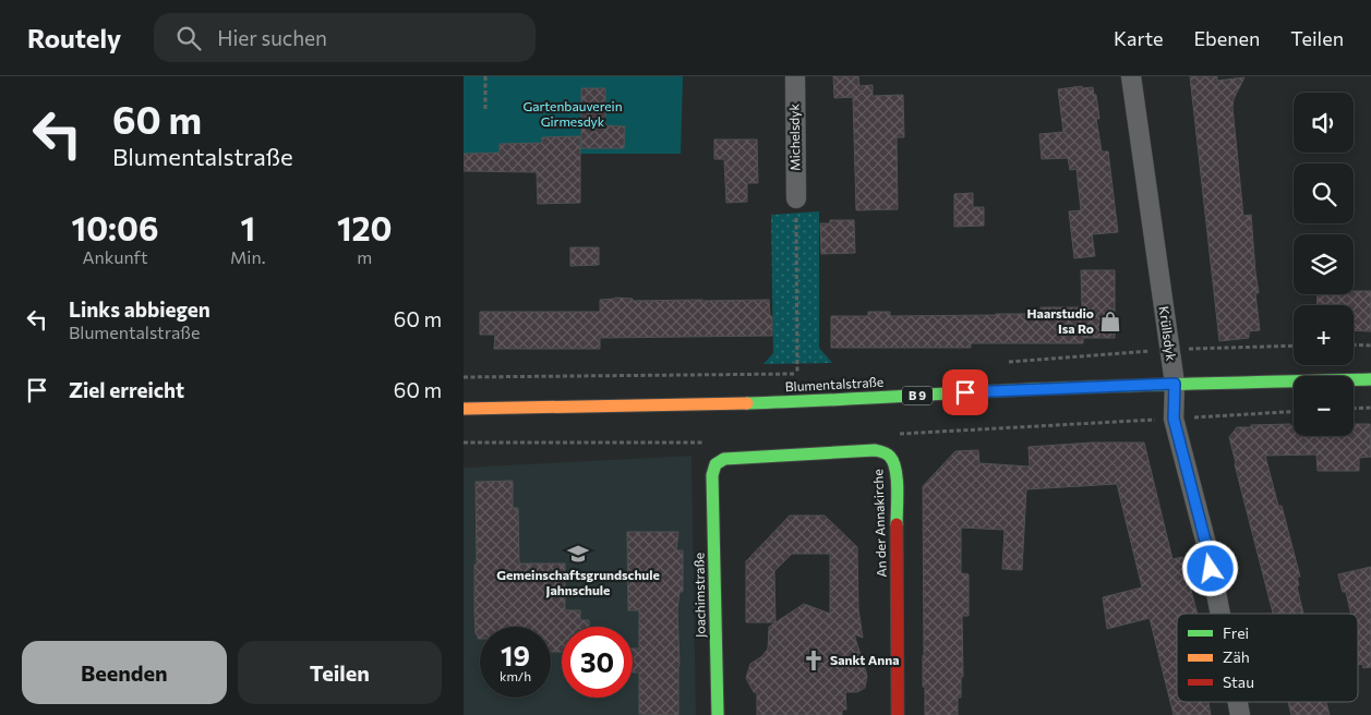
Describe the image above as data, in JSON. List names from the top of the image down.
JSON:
{
  "streets": {
    "main road": [
      "Blumentalstraße",
      "B 9",
      "An der Annakirche",
      "Joachimstraße"
    ],
    "street": ["Michelsdyk", "Krüllsdyk"]
  },
  "crossings": [
    ["Krüllsdyk", "Blumentalstraße"],
    ["An der Annakirche", "Joachimstraße"]
  ],
  "parks": ["Gartenbauverein Girmesdyk"],
  "places": {
    "shop": ["Haarstudio Isa Ro"],
    "school or university": ["Gemeinschaftsgrundschule Jahnschule"],
    "church": ["Sankt Anna"]
  },
  "legend": ["Frei", "Zäh", "Stau"],
  "page": {
    "header": "Routely",
    "search": "Hier suchen",
    "nav": ["Karte", "Ebenen", "Teilen"],
    "turn": ["60 m", "Blumentalstraße"],
    "map_buttons": ["+", "−"],
    "eta": [
      "10:06",
      "Ankunft",
      "1",
      "Min.",
      "120",
      "m"
    ],
    "list": [
      {
        "name": "Links abbiegen",
        "note": "Blumentalstraße",
        "value": "60 m"
      },
      {
        "name": "Ziel erreicht",
        "value": "60 m"
      }
    ],
    "speed": "19 km/h",
    "limit": "30",
    "buttons": ["Beenden", "Teilen"]
  }
}
